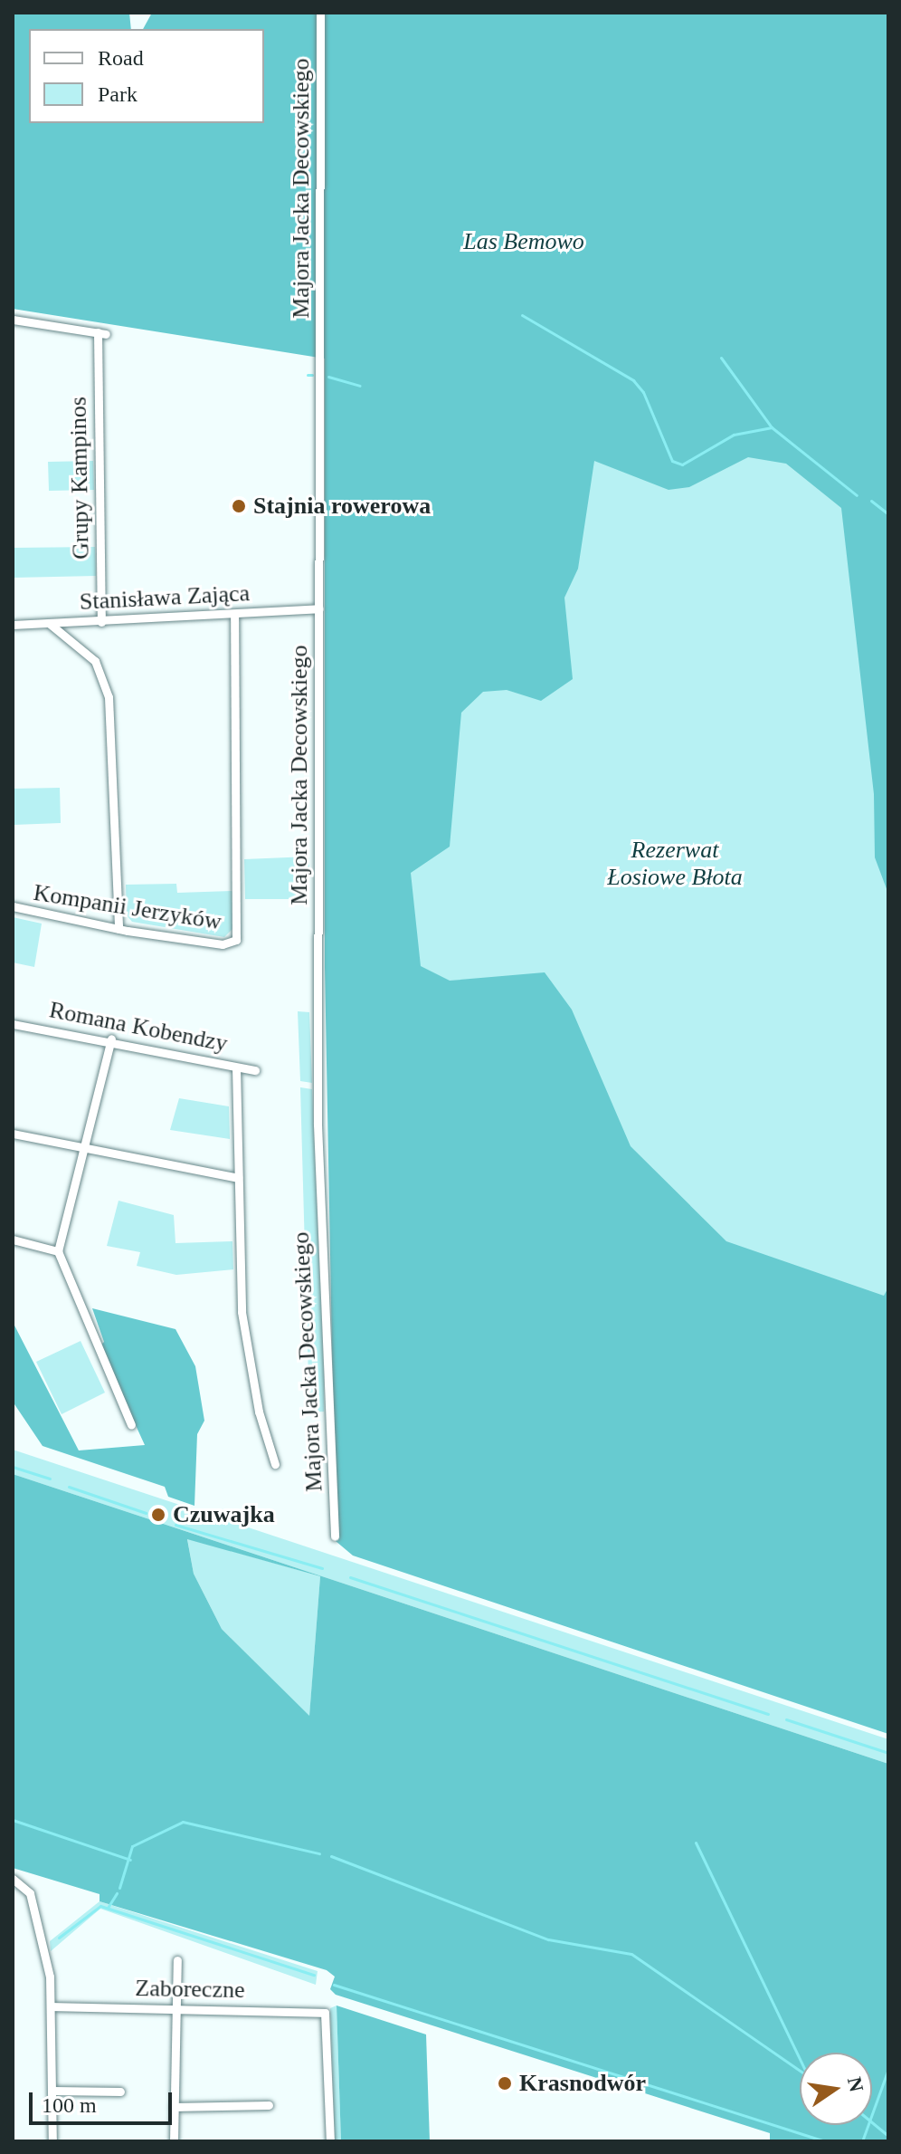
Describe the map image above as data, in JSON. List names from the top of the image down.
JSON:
{
  "streets": {
    "street": [
      "Majora Jacka Decowskiego",
      "Grupy Kampinos",
      "Stanisława Zająca",
      "Kompanii Jerzyków",
      "Romana Kobendzy",
      "Zaboreczne"
    ]
  },
  "crossings": [
    ["Majora Jacka Decowskiego", "Stanisława Zająca"],
    ["Grupy Kampinos", "Stanisława Zająca"],
    ["Stanisława Zająca", "Kompanii Jerzyków"]
  ],
  "parks": ["Las Bemowo", "Rezerwat Łosiowe Błota"],
  "places": ["Stajnia rowerowa", "Czuwajka", "Krasnodwór"],
  "legend": ["Road", "Park"],
  "scale_bar": "100 m",
  "north": "right"
}
